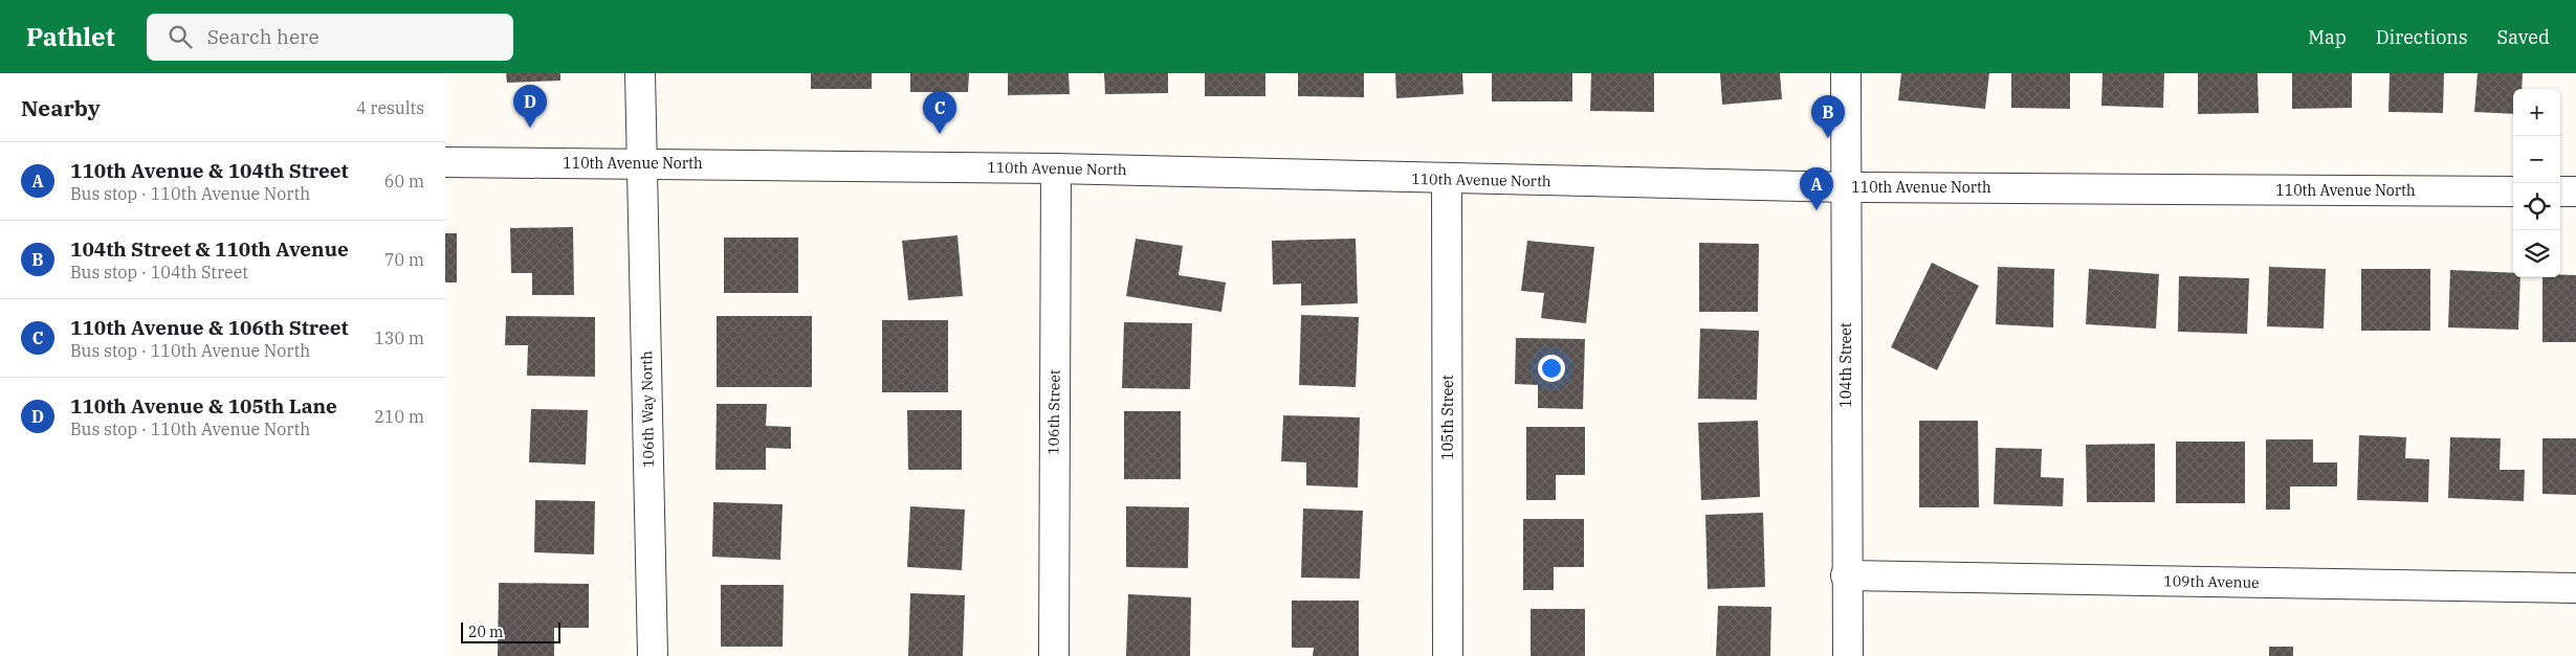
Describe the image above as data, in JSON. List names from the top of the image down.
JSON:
{
  "streets": {
    "street": [
      "110th Avenue North",
      "104th Street",
      "106th Way North",
      "106th Street",
      "105th Street",
      "109th Avenue"
    ]
  },
  "crossings": [
    ["110th Avenue North", "104th Street"],
    ["110th Avenue North", "106th Way North"],
    ["110th Avenue North", "106th Street"],
    ["110th Avenue North", "105th Street"],
    ["104th Street", "109th Avenue"]
  ],
  "scale_bar": "20 m",
  "page": {
    "header": "Pathlet",
    "search": "Search here",
    "nav": ["Map", "Directions", "Saved"],
    "heading": ["Nearby", "4 results"],
    "pins": [
      "D",
      "C",
      "B",
      "A"
    ],
    "map_buttons": ["+", "−"],
    "list": [
      {
        "mark": "A",
        "name": "110th Avenue & 104th Street",
        "note": "Bus stop · 110th Avenue North",
        "value": "60 m"
      },
      {
        "mark": "B",
        "name": "104th Street & 110th Avenue",
        "note": "Bus stop · 104th Street",
        "value": "70 m"
      },
      {
        "mark": "C",
        "name": "110th Avenue & 106th Street",
        "note": "Bus stop · 110th Avenue North",
        "value": "130 m"
      },
      {
        "mark": "D",
        "name": "110th Avenue & 105th Lane",
        "note": "Bus stop · 110th Avenue North",
        "value": "210 m"
      }
    ],
    "scale": "20 m"
  }
}
